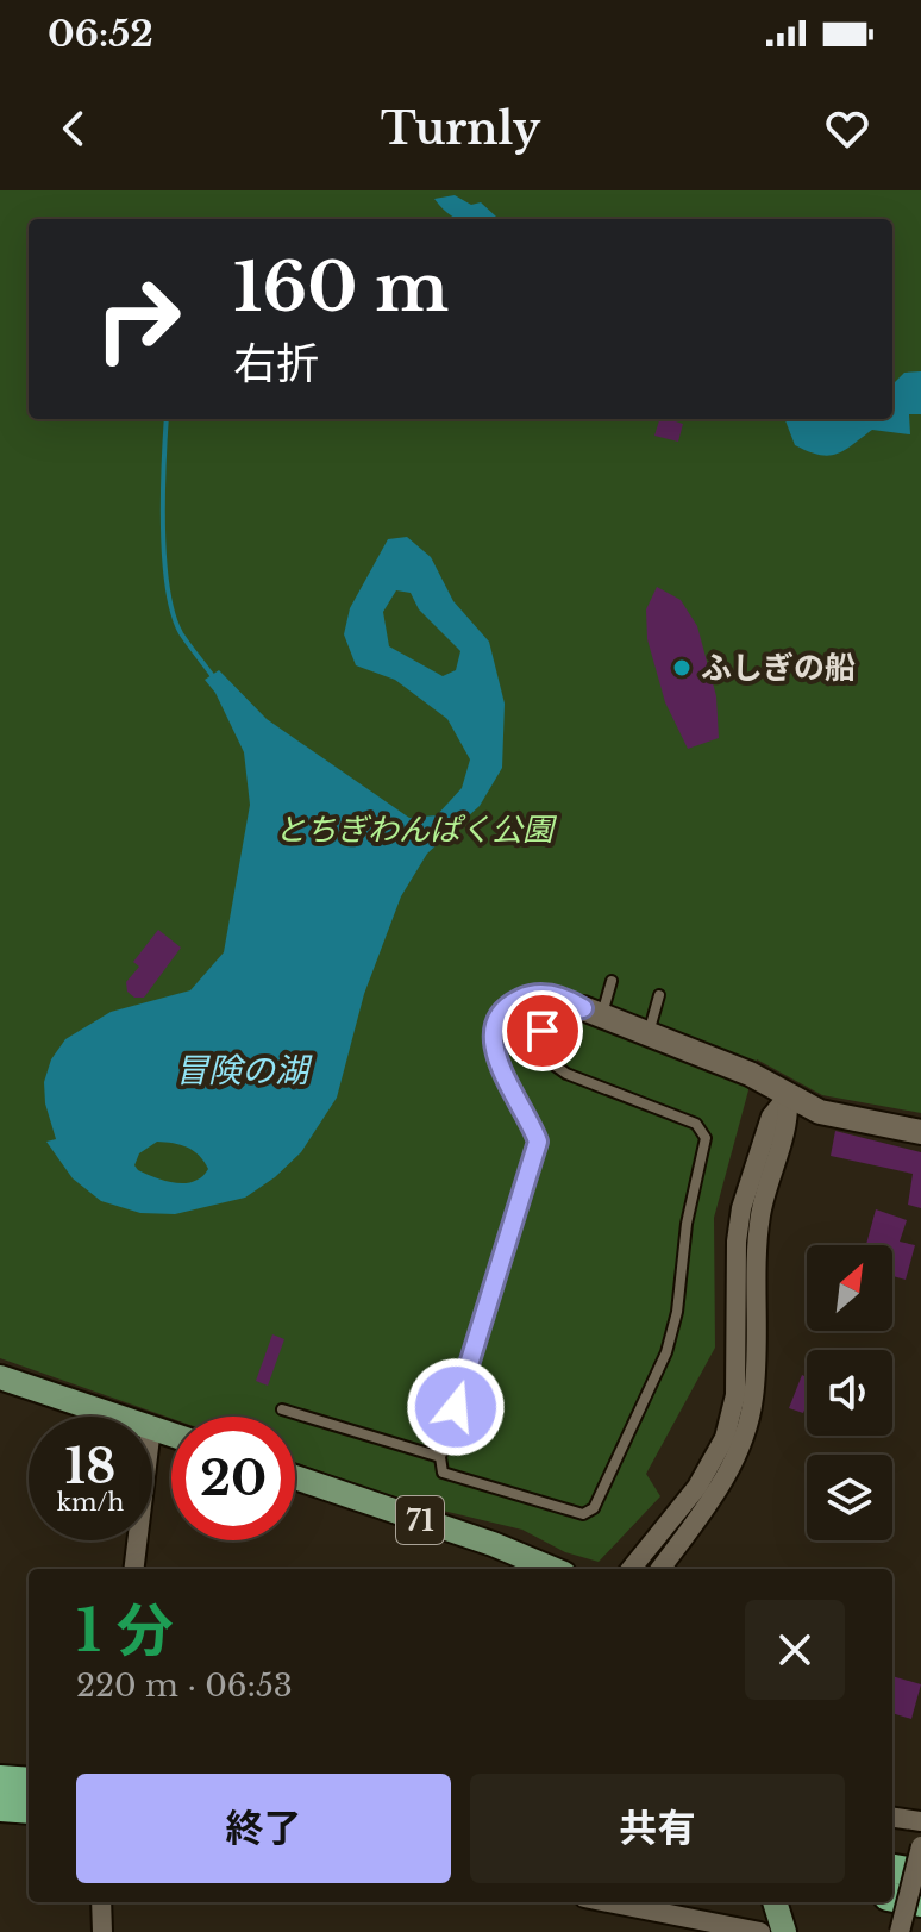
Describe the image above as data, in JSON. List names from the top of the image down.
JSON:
{
  "streets": {
    "main road": ["71"]
  },
  "water": ["冒険の湖"],
  "parks": ["とちぎわんぱく公園"],
  "places": ["ふしぎの船"],
  "north": "top right",
  "page": {
    "status": "06:52",
    "header": "Turnly",
    "turn": ["160 m", "右折"],
    "speed": "18 km/h",
    "limit": "20",
    "heading": ["1 分", "220 m · 06:53"],
    "buttons": ["終了", "共有"]
  }
}
